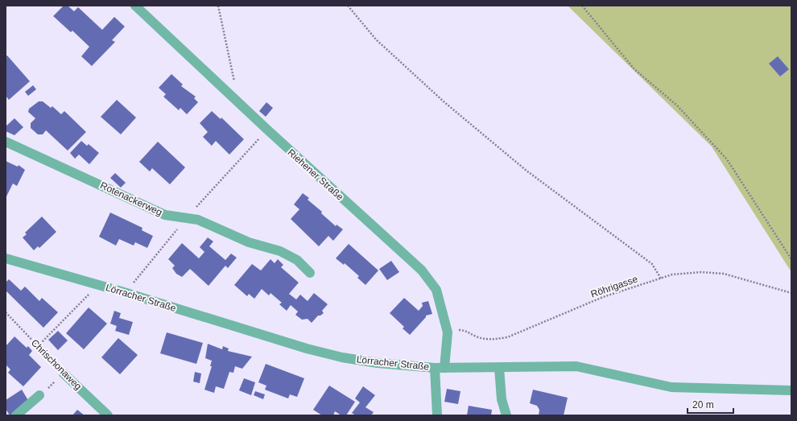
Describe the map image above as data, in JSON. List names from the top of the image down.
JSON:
{
  "streets": {
    "street": [
      "Riehener Straße",
      "Rotenackerweg",
      "Lörracher Straße",
      "Chrischonaweg"
    ],
    "path": ["Röhrigasse"]
  },
  "crossings": [
    ["Riehener Straße", "Röhrigasse"],
    ["Riehener Straße", "Lörracher Straße"]
  ],
  "scale_bar": "20 m"
}
